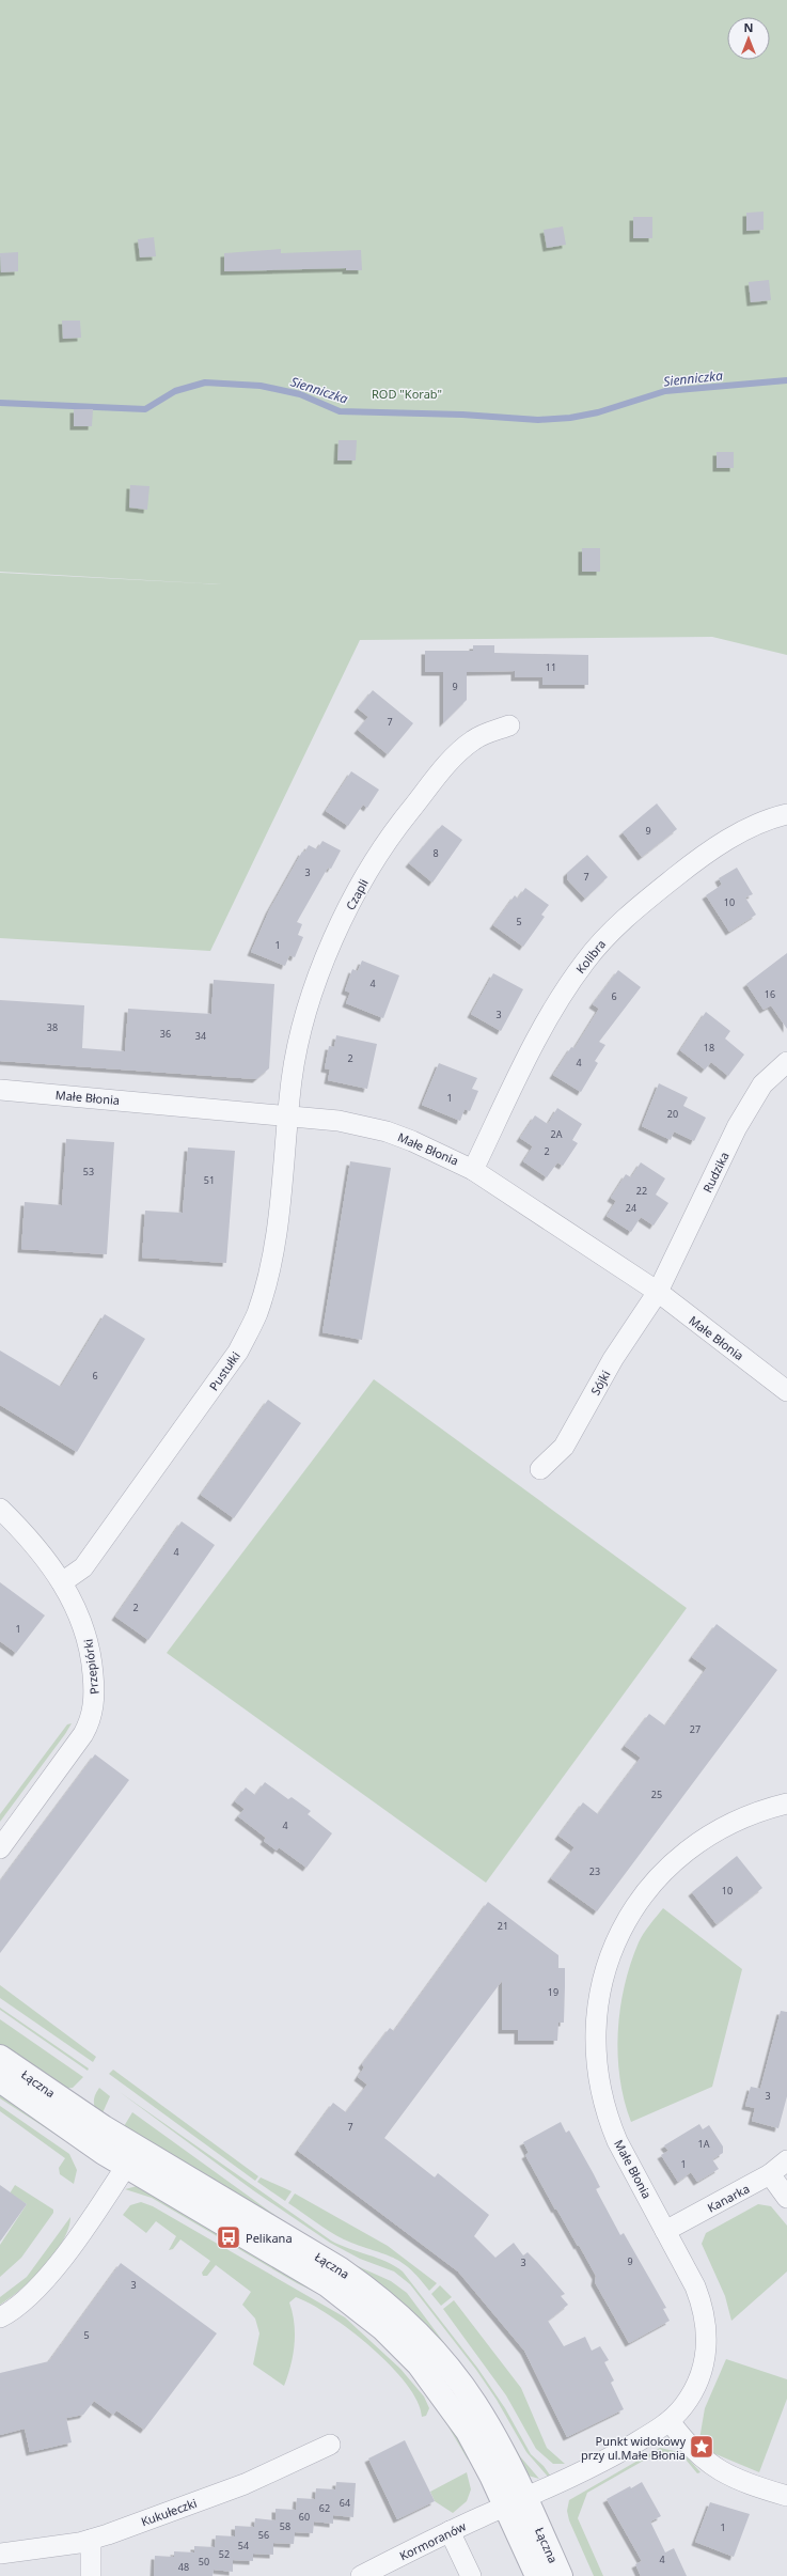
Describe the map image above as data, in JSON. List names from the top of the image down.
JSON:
{
  "streets": {
    "street": [
      "Czapli",
      "Kolibra",
      "Małe Błonia",
      "Rudzika",
      "Pustułki",
      "Sójki",
      "Przepiórki",
      "Łączna",
      "Kanarka",
      "Kukułeczki",
      "Kormoranów"
    ]
  },
  "crossings": [
    ["Czapli", "Małe Błonia"],
    ["Czapli", "Pustułki"],
    ["Kolibra", "Małe Błonia"],
    ["Małe Błonia", "Rudzika"],
    ["Małe Błonia", "Pustułki"],
    ["Małe Błonia", "Sójki"],
    ["Małe Błonia", "Łączna"],
    ["Małe Błonia", "Kanarka"],
    ["Małe Błonia", "Kormoranów"],
    ["Rudzika", "Sójki"],
    ["Pustułki", "Przepiórki"],
    ["Łączna", "Kormoranów"]
  ],
  "water": ["Sienniczka"],
  "parks": ["ROD \"Korab\""],
  "places": {
    "bus stop": ["Pelikana"],
    "place": ["Punkt widokowy przy ul.Małe Błonia"]
  },
  "house_numbers": [
    "11",
    "9",
    "7",
    "9",
    "8",
    "3",
    "7",
    "10",
    "5",
    "1",
    "4",
    "16",
    "6",
    "3",
    "38",
    "36",
    "34",
    "18",
    "2",
    "4",
    "1",
    "20",
    "2A",
    "2",
    "53",
    "51",
    "22",
    "24",
    "6",
    "4",
    "2",
    "1",
    "27",
    "25",
    "4",
    "23",
    "10",
    "21",
    "19",
    "3",
    "7",
    "1A",
    "1",
    "9",
    "3",
    "3",
    "5",
    "64",
    "62",
    "60",
    "58",
    "1",
    "56",
    "54",
    "52",
    "4",
    "50",
    "48"
  ],
  "north": "top"
}
